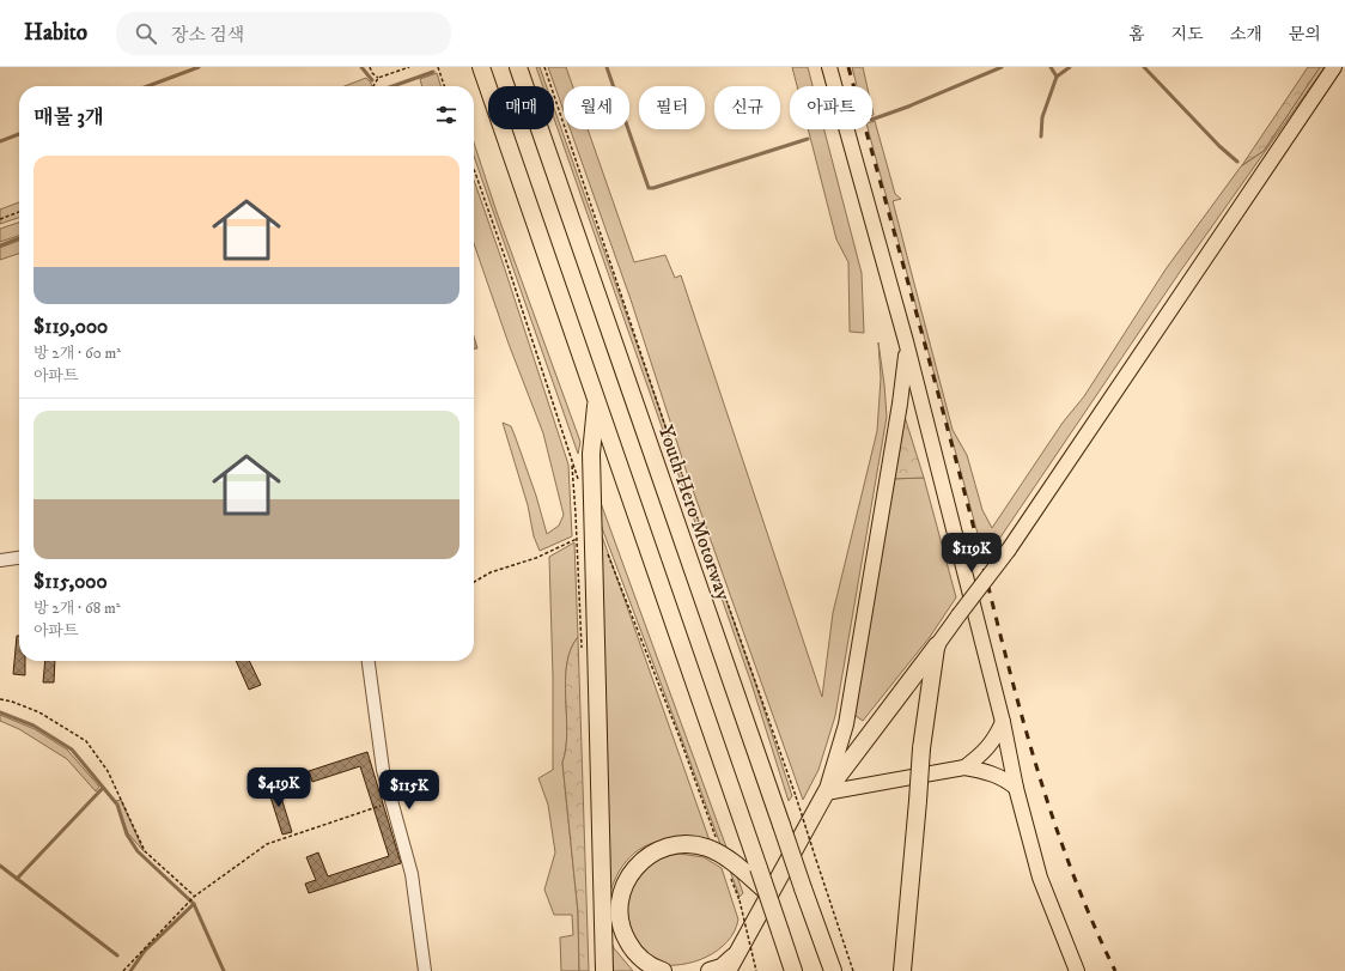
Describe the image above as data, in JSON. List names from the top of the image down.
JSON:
{
  "streets": {
    "highway": ["Youth Hero Motorway"]
  },
  "page": {
    "header": "Habito",
    "search": "장소 검색",
    "nav": [
      "홈",
      "지도",
      "소개",
      "문의"
    ],
    "chip": [
      "매매",
      "월세",
      "필터",
      "신규",
      "아파트"
    ],
    "heading": "매물 3개",
    "list": [
      {
        "name": "$119,000",
        "note": "방 2개 · 60 m² · 아파트"
      },
      {
        "name": "$115,000",
        "note": "방 2개 · 68 m² · 아파트"
      }
    ],
    "price": ["$119K", "$419K", "$115K"]
  }
}
